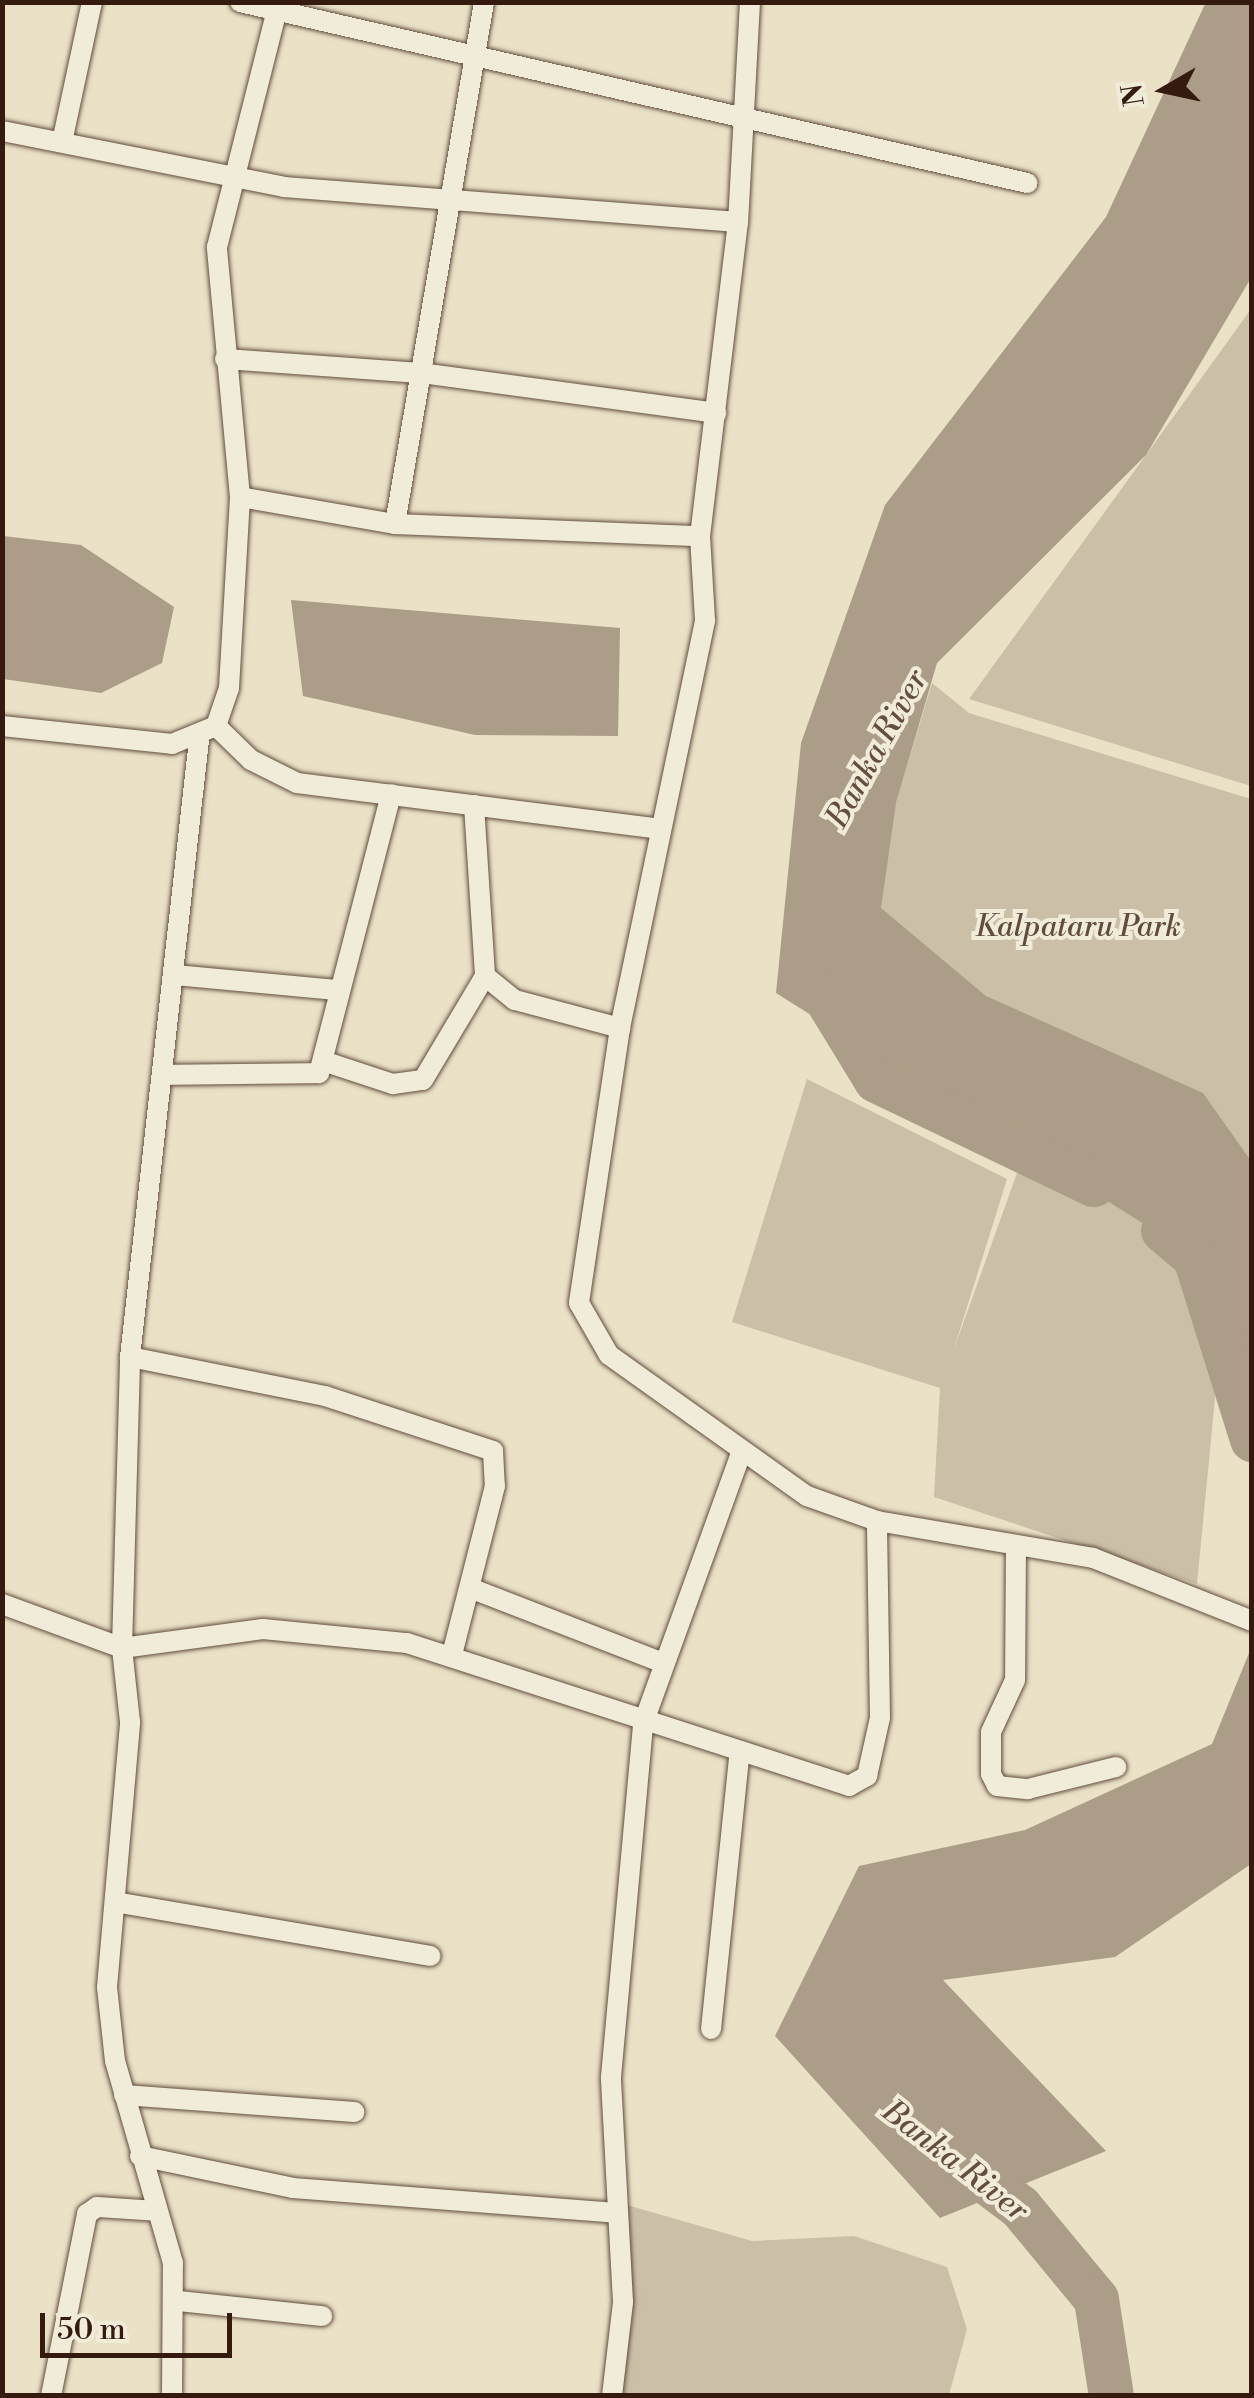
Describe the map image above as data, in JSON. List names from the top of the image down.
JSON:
{
  "water": ["Banka River"],
  "parks": ["Kalpataru Park"],
  "scale_bar": "50 m",
  "north": "left"
}
